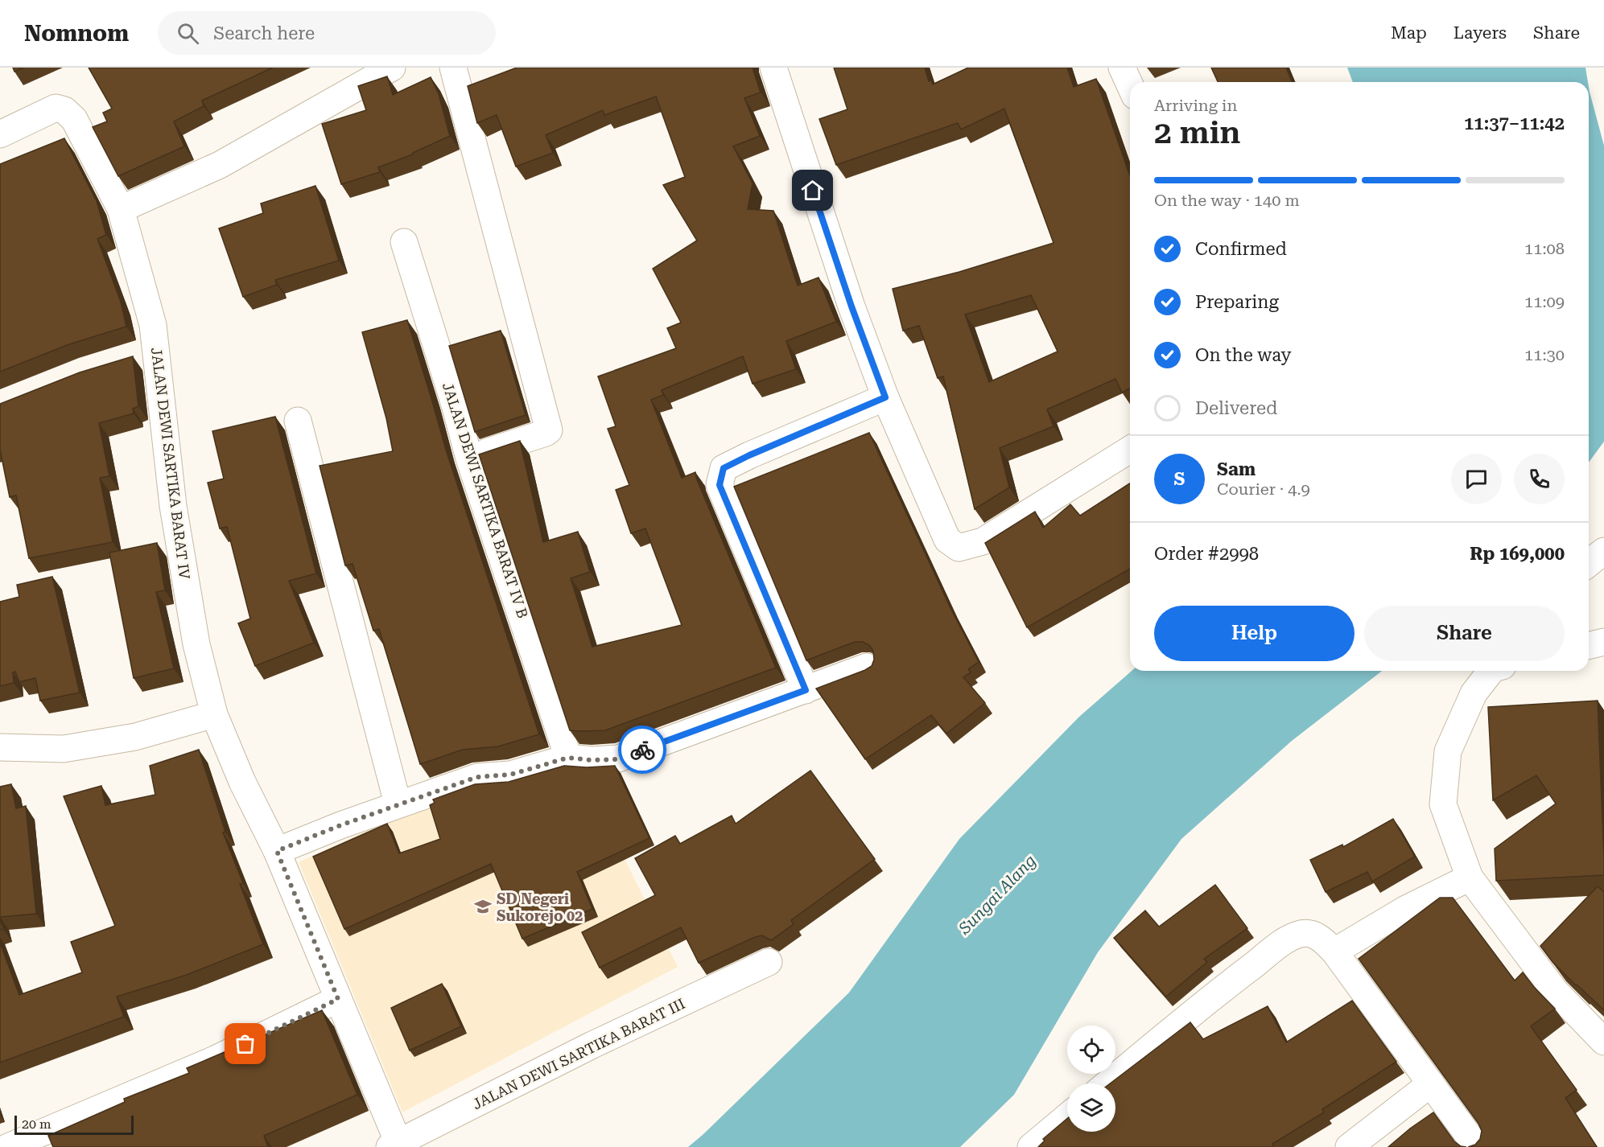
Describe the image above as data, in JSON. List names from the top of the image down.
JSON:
{
  "streets": {
    "street": ["JALAN DEWI SARTIKA BARAT IV", "JALAN DEWI SARTIKA BARAT IV B", "JALAN DEWI SARTIKA BARAT III"]
  },
  "crossings": [
    ["JALAN DEWI SARTIKA BARAT IV", "JALAN DEWI SARTIKA BARAT III"]
  ],
  "water": ["Sungai Alang"],
  "places": {
    "school or university": ["SD Negeri Sukorejo 02"]
  },
  "scale_bar": "20 m",
  "page": {
    "header": "Nomnom",
    "search": "Search here",
    "nav": ["Map", "Layers", "Share"],
    "heading": ["2 min", "Arriving in", "11:37–11:42"],
    "panel": [
      "Sam",
      "Courier · 4.9",
      "Order #2998",
      "Rp 169,000"
    ],
    "bar": "On the way · 140 m",
    "list": [
      ["Confirmed", "11:08"],
      ["Preparing", "11:09"],
      ["On the way", "11:30"],
      "Delivered"
    ],
    "round": "S",
    "buttons": ["Help", "Share"],
    "scale": "20 m"
  }
}
